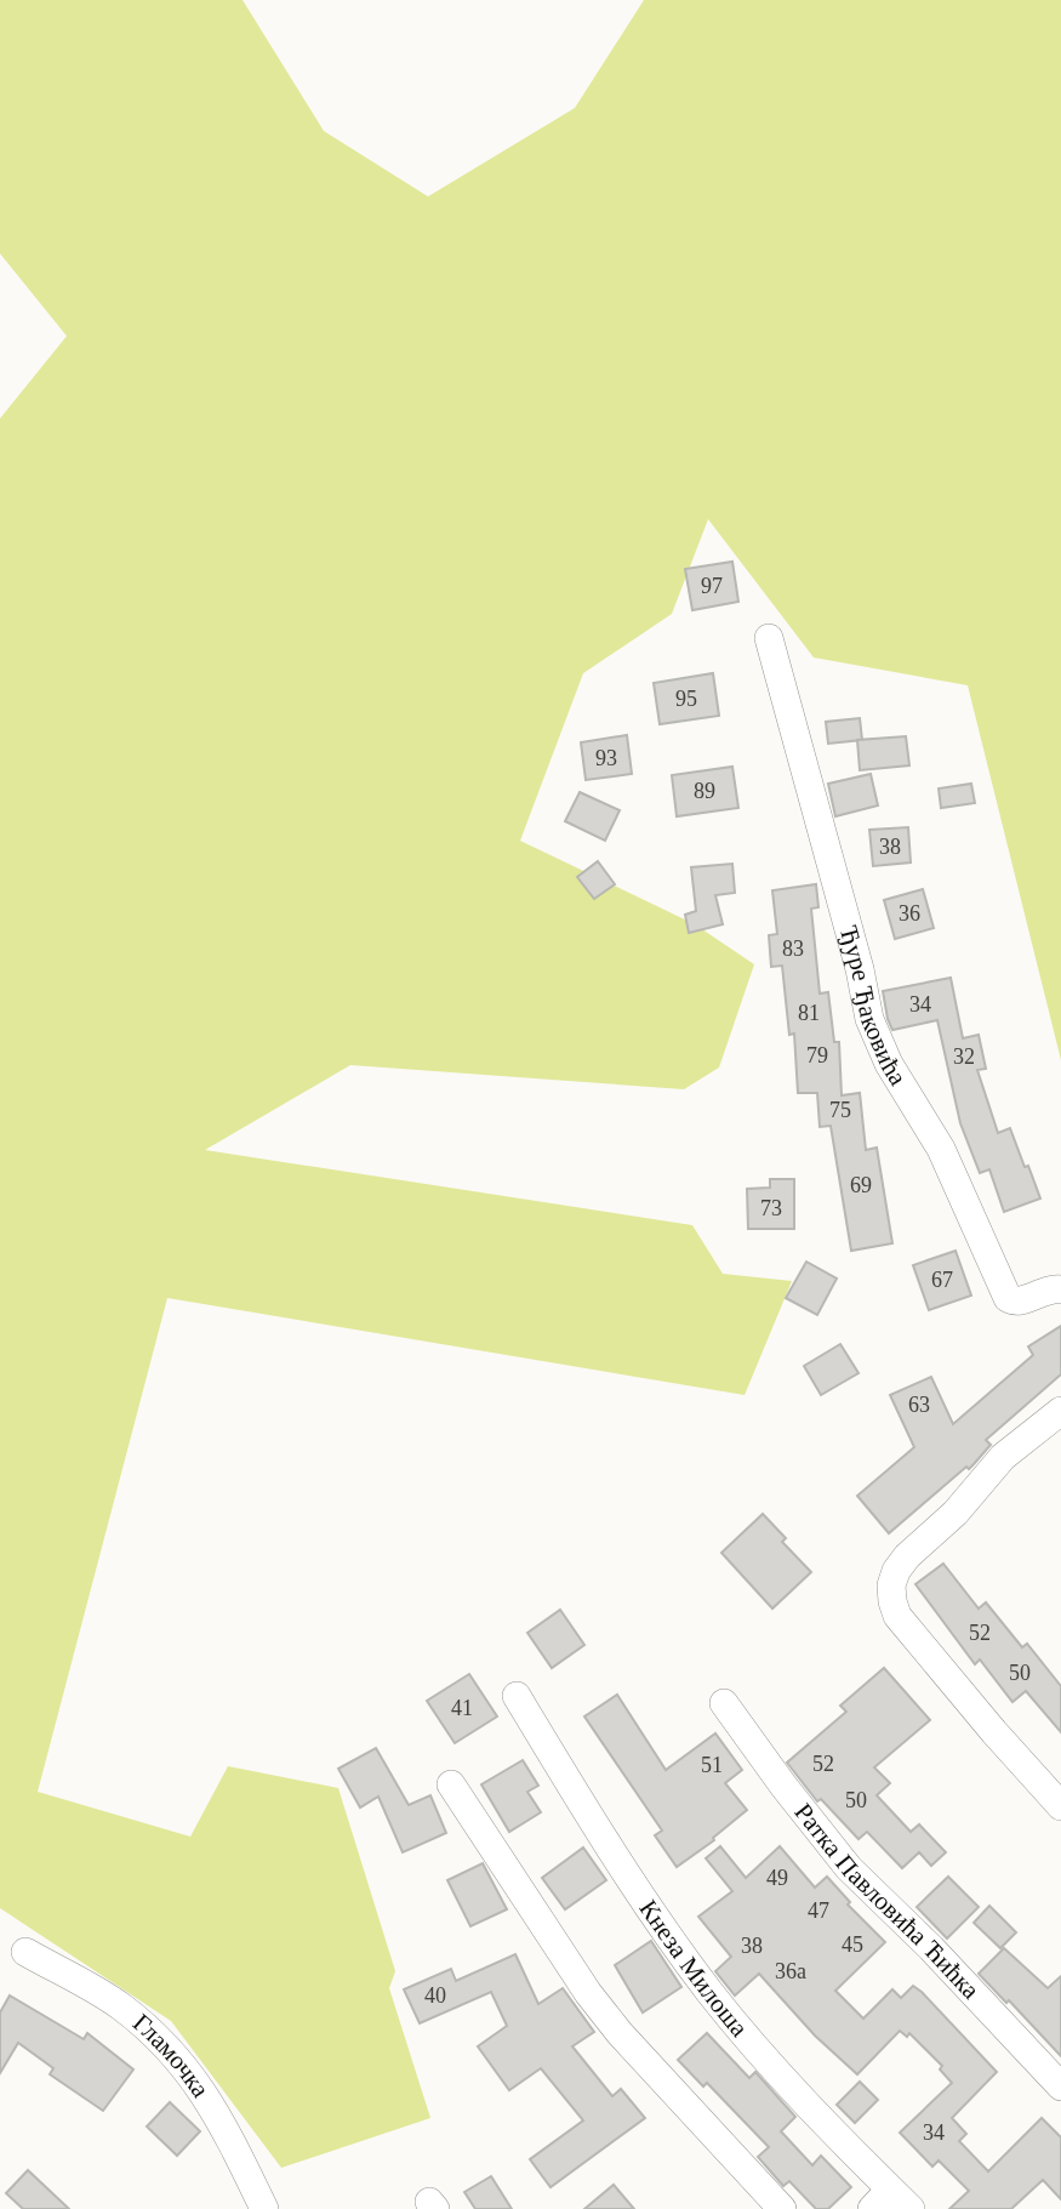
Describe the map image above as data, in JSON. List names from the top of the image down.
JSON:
{
  "streets": {
    "street": [
      "Ђуре Ђаковића",
      "Ратка Павловића Ћићка",
      "Кнеза Милоша",
      "Гламочка"
    ]
  },
  "house_numbers": [
    "97",
    "95",
    "93",
    "89",
    "38",
    "36",
    "83",
    "34",
    "81",
    "79",
    "32",
    "75",
    "69",
    "73",
    "67",
    "63",
    "52",
    "50",
    "41",
    "52",
    "51",
    "50",
    "49",
    "47",
    "45",
    "38",
    "36a",
    "40",
    "34"
  ]
}
